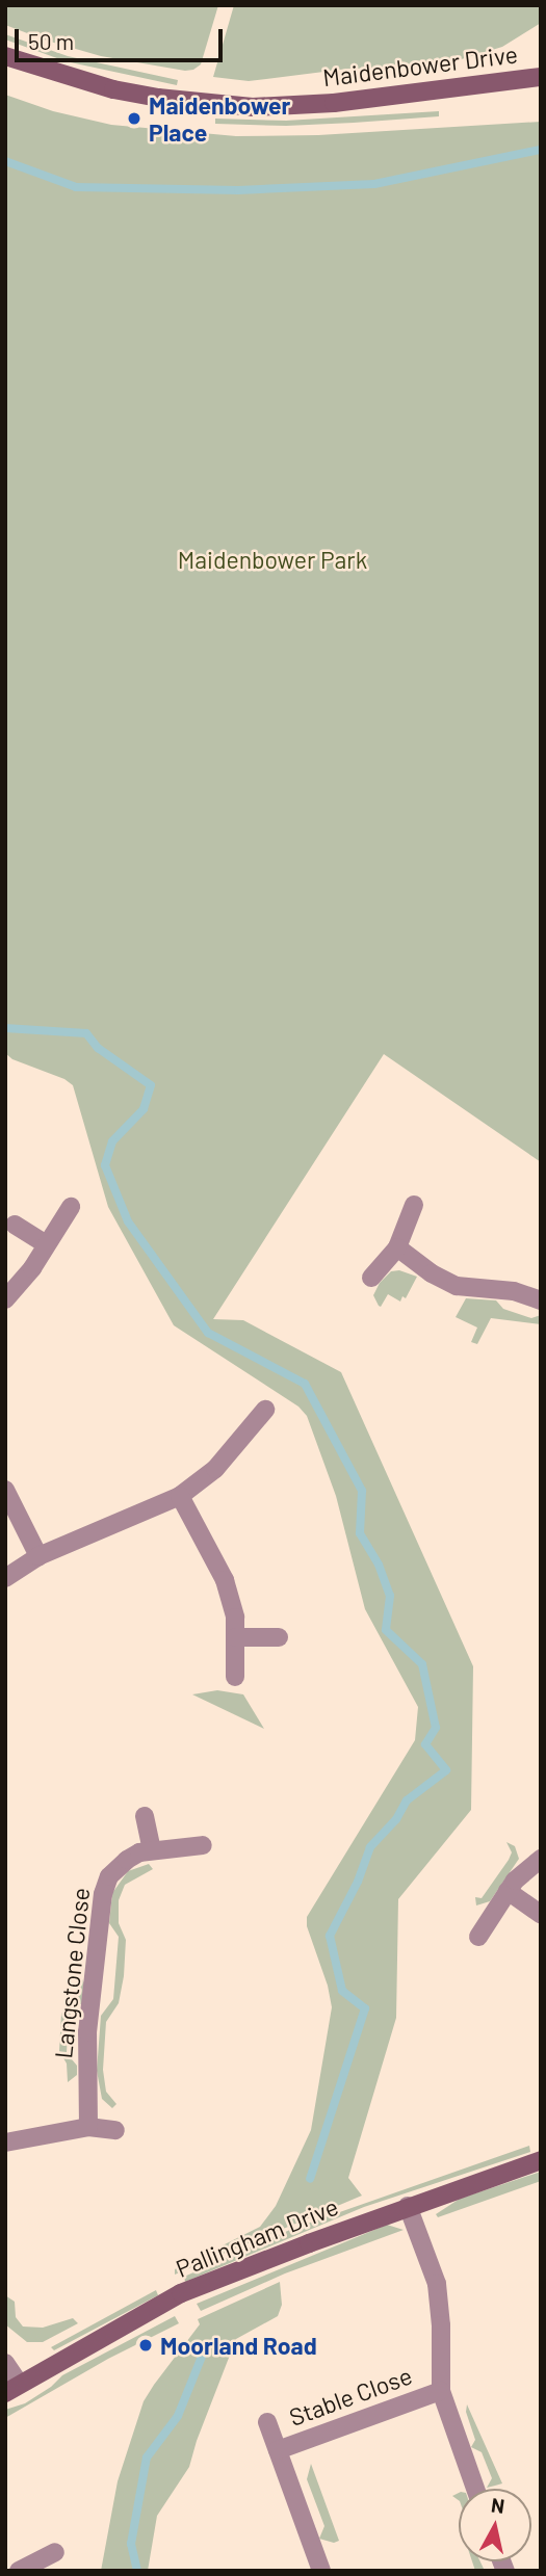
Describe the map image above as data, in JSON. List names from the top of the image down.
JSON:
{
  "streets": {
    "street": [
      "Maidenbower Drive",
      "Langstone Close",
      "Pallingham Drive",
      "Stable Close"
    ]
  },
  "parks": ["Maidenbower Park"],
  "places": ["Maidenbower Place", "Moorland Road"],
  "scale_bar": "50 m",
  "north": "top"
}
